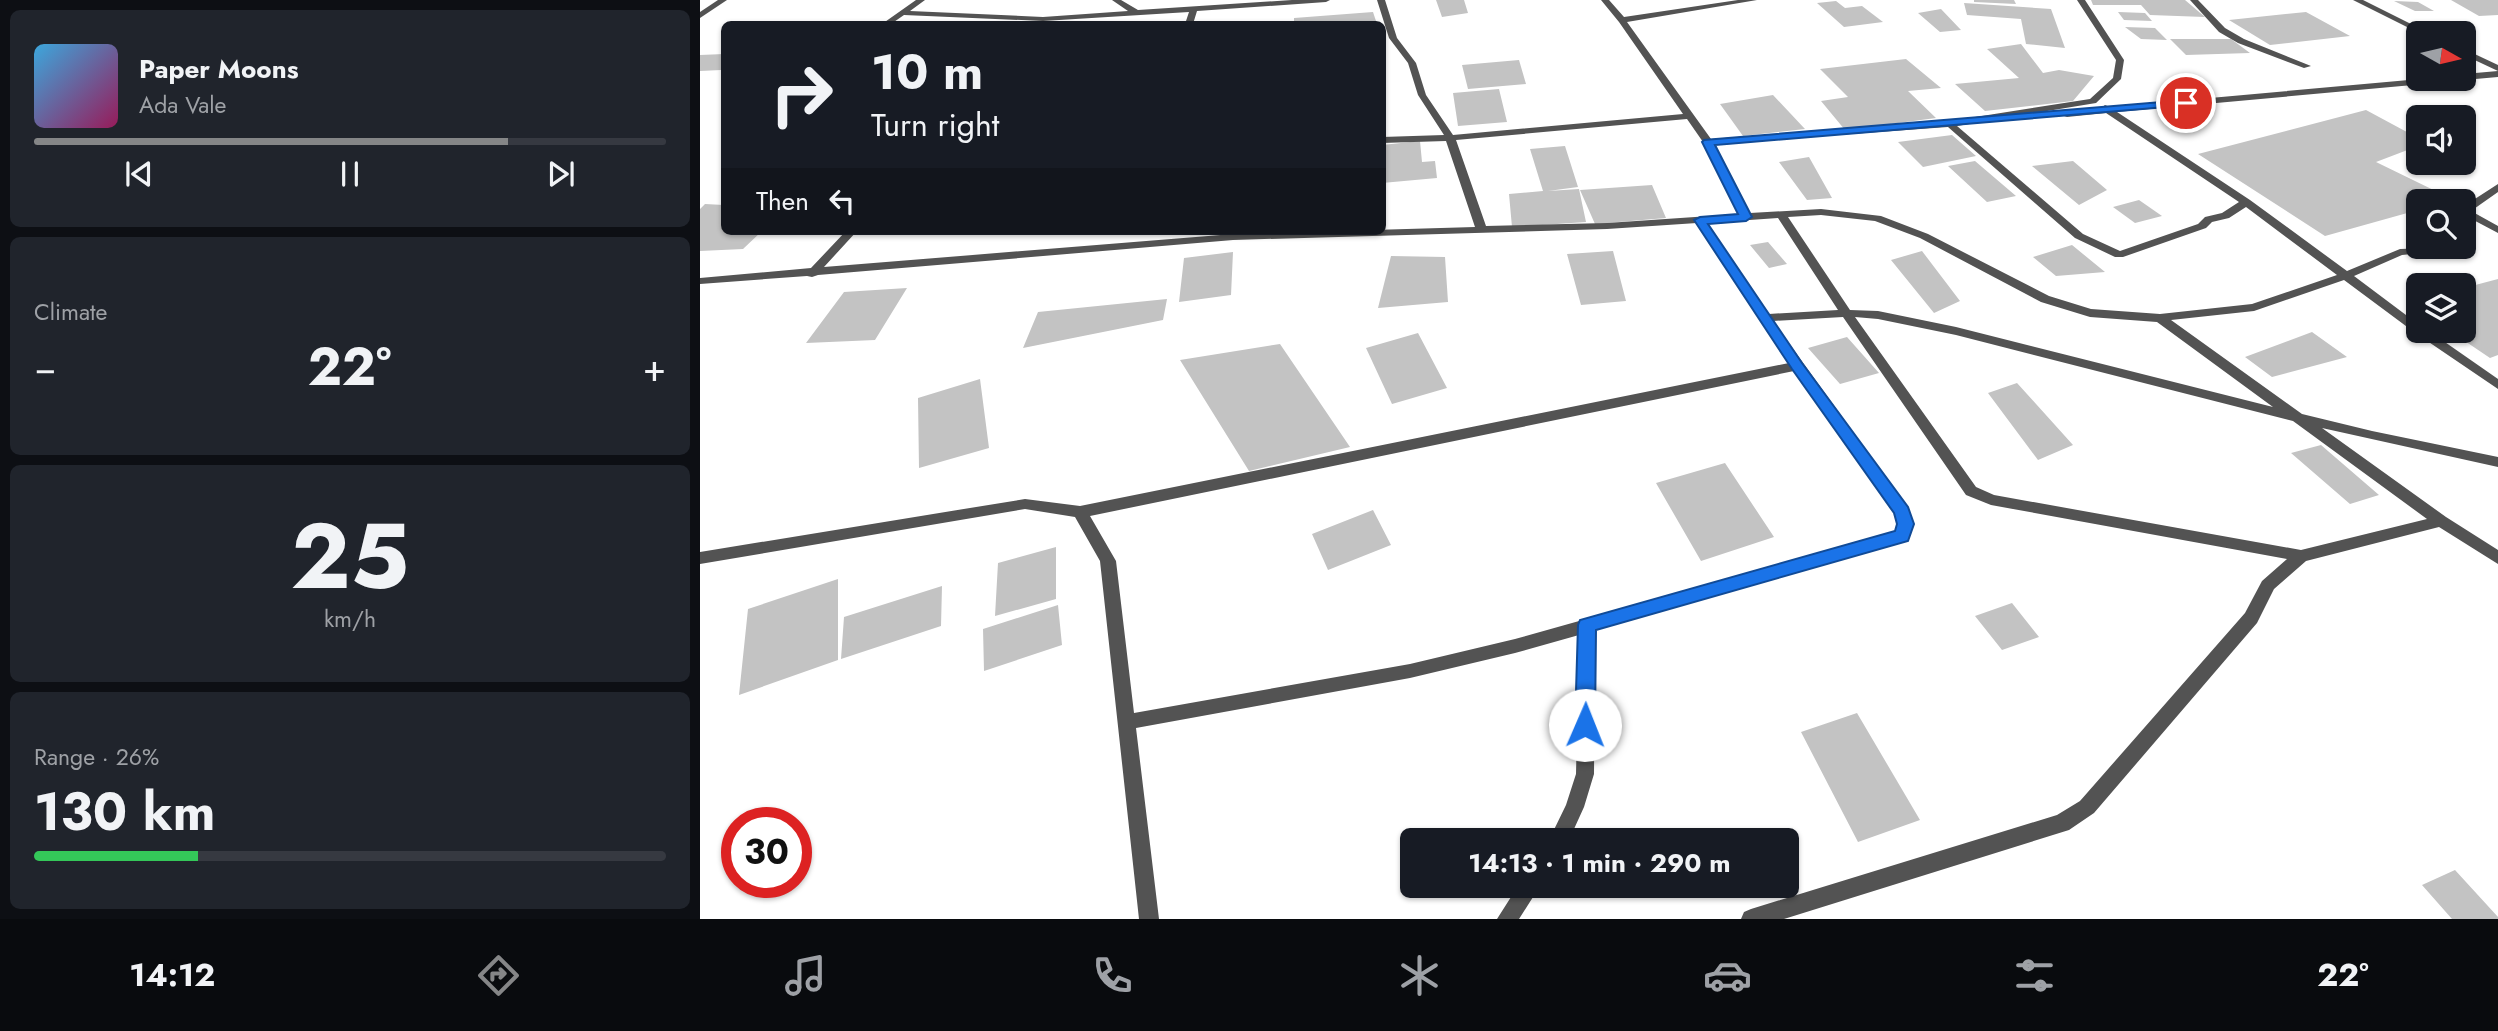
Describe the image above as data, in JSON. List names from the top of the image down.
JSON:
{
  "north": "right",
  "page": {
    "turn": ["10 m", "Turn right"],
    "song": ["Paper Moons", "Ada Vale"],
    "then": "Then",
    "tile": [
      "Climate",
      ["25", "km/h"],
      ["Range · 26%", "130 km"]
    ],
    "heat": ["−", "22°", "+"],
    "limit": "30",
    "trip": "14:13 · 1 min · 290 m",
    "tabs": ["14:12", "22°"]
  }
}
